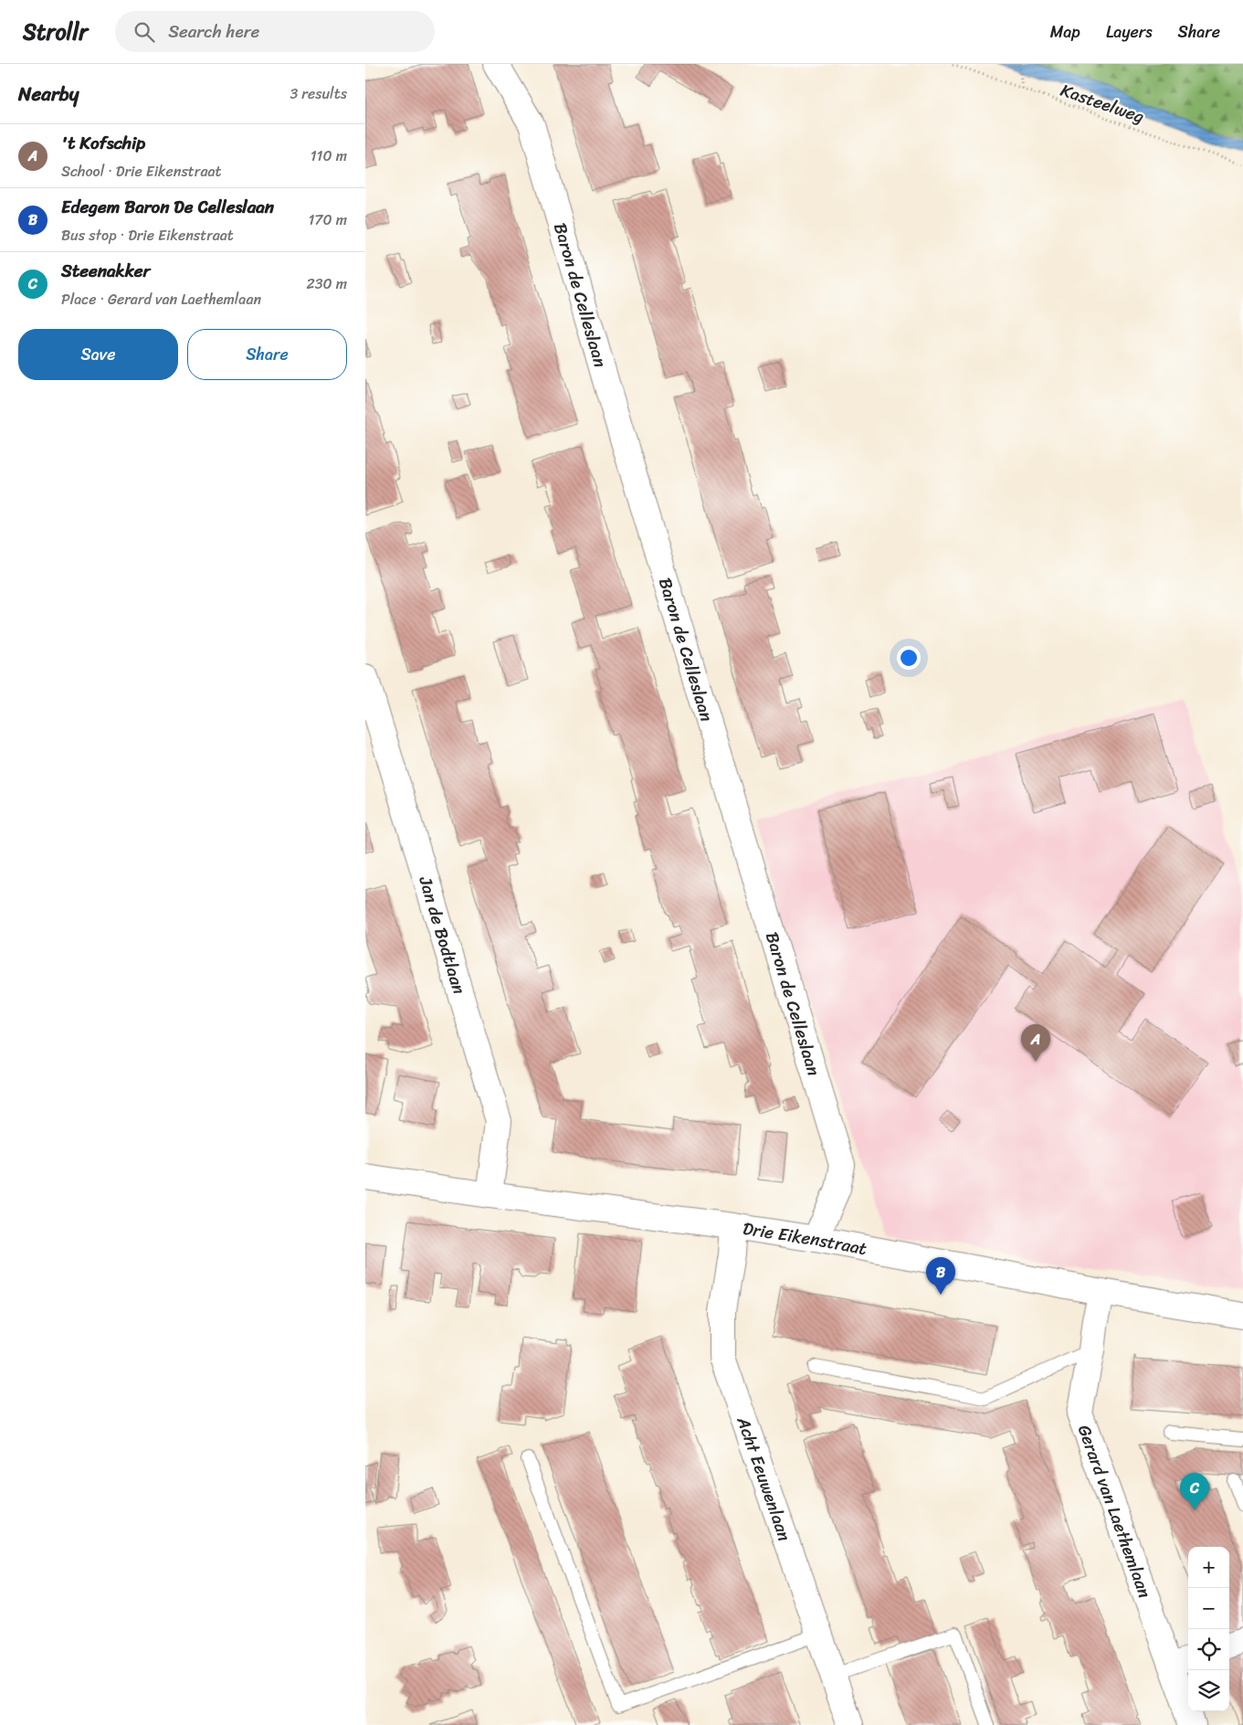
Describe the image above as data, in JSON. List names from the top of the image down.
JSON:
{
  "streets": {
    "street": [
      "Baron de Celleslaan",
      "Jan de Bodtlaan",
      "Drie Eikenstraat",
      "Acht Eeuwenlaan",
      "Gerard van Laethemlaan"
    ],
    "path": ["Kasteelweg"]
  },
  "crossings": [
    ["Baron de Celleslaan", "Drie Eikenstraat"],
    ["Jan de Bodtlaan", "Drie Eikenstraat"],
    ["Drie Eikenstraat", "Acht Eeuwenlaan"],
    ["Drie Eikenstraat", "Gerard van Laethemlaan"]
  ],
  "page": {
    "header": "Strollr",
    "search": "Search here",
    "nav": ["Map", "Layers", "Share"],
    "heading": ["Nearby", "3 results"],
    "list": [
      {
        "mark": "A",
        "name": "'t Kofschip",
        "note": "School · Drie Eikenstraat",
        "value": "110 m"
      },
      {
        "mark": "B",
        "name": "Edegem Baron De Celleslaan",
        "note": "Bus stop · Drie Eikenstraat",
        "value": "170 m"
      },
      {
        "mark": "C",
        "name": "Steenakker",
        "note": "Place · Gerard van Laethemlaan",
        "value": "230 m"
      }
    ],
    "buttons": ["Save", "Share"],
    "pins": ["A", "B", "C"],
    "map_buttons": ["+", "−"]
  }
}
